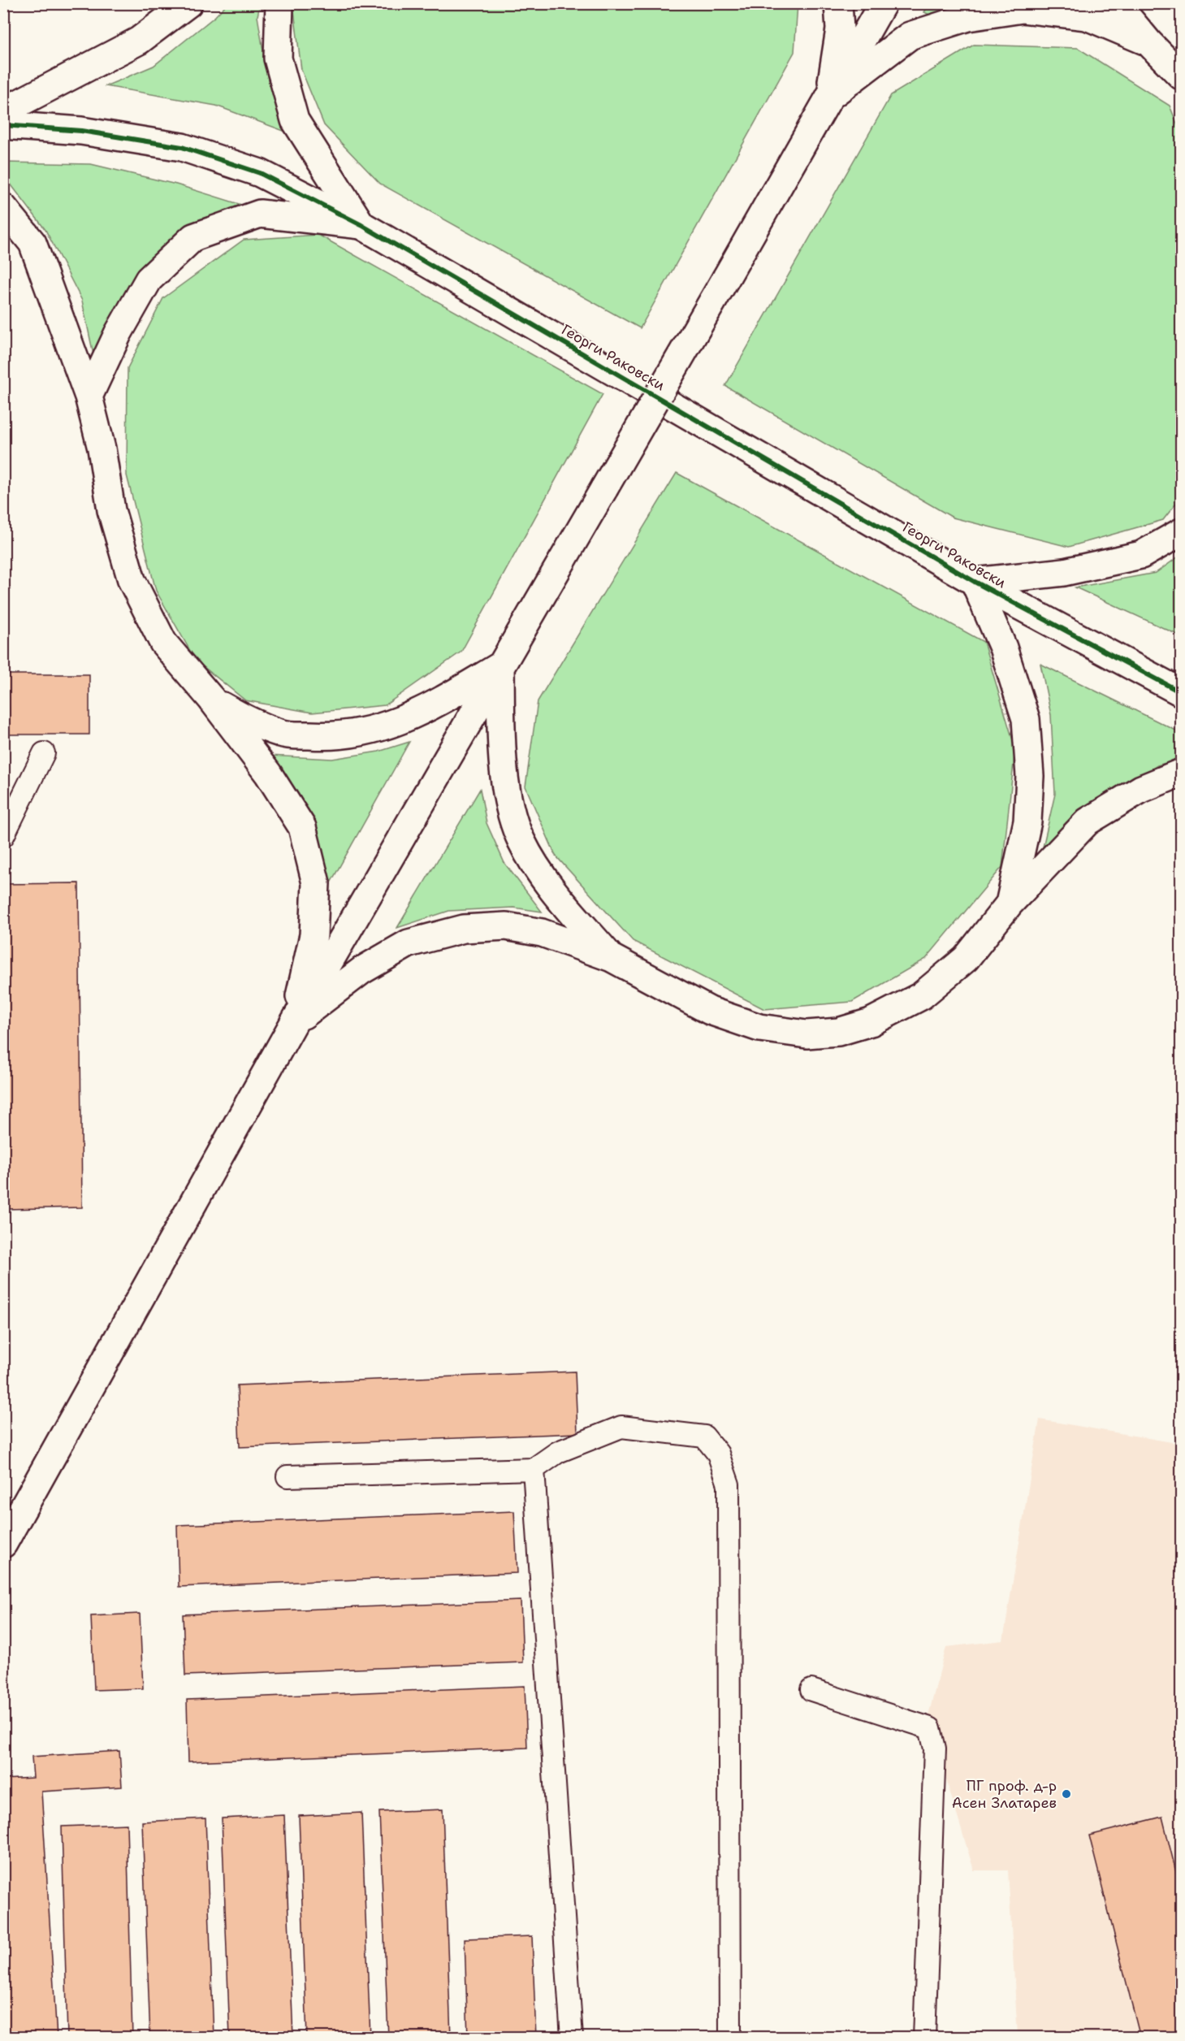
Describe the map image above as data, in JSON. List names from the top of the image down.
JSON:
{
  "streets": {
    "main road": ["Георги Раковски"]
  },
  "places": ["ПГ проф. д-р Асен Златарев"]
}
